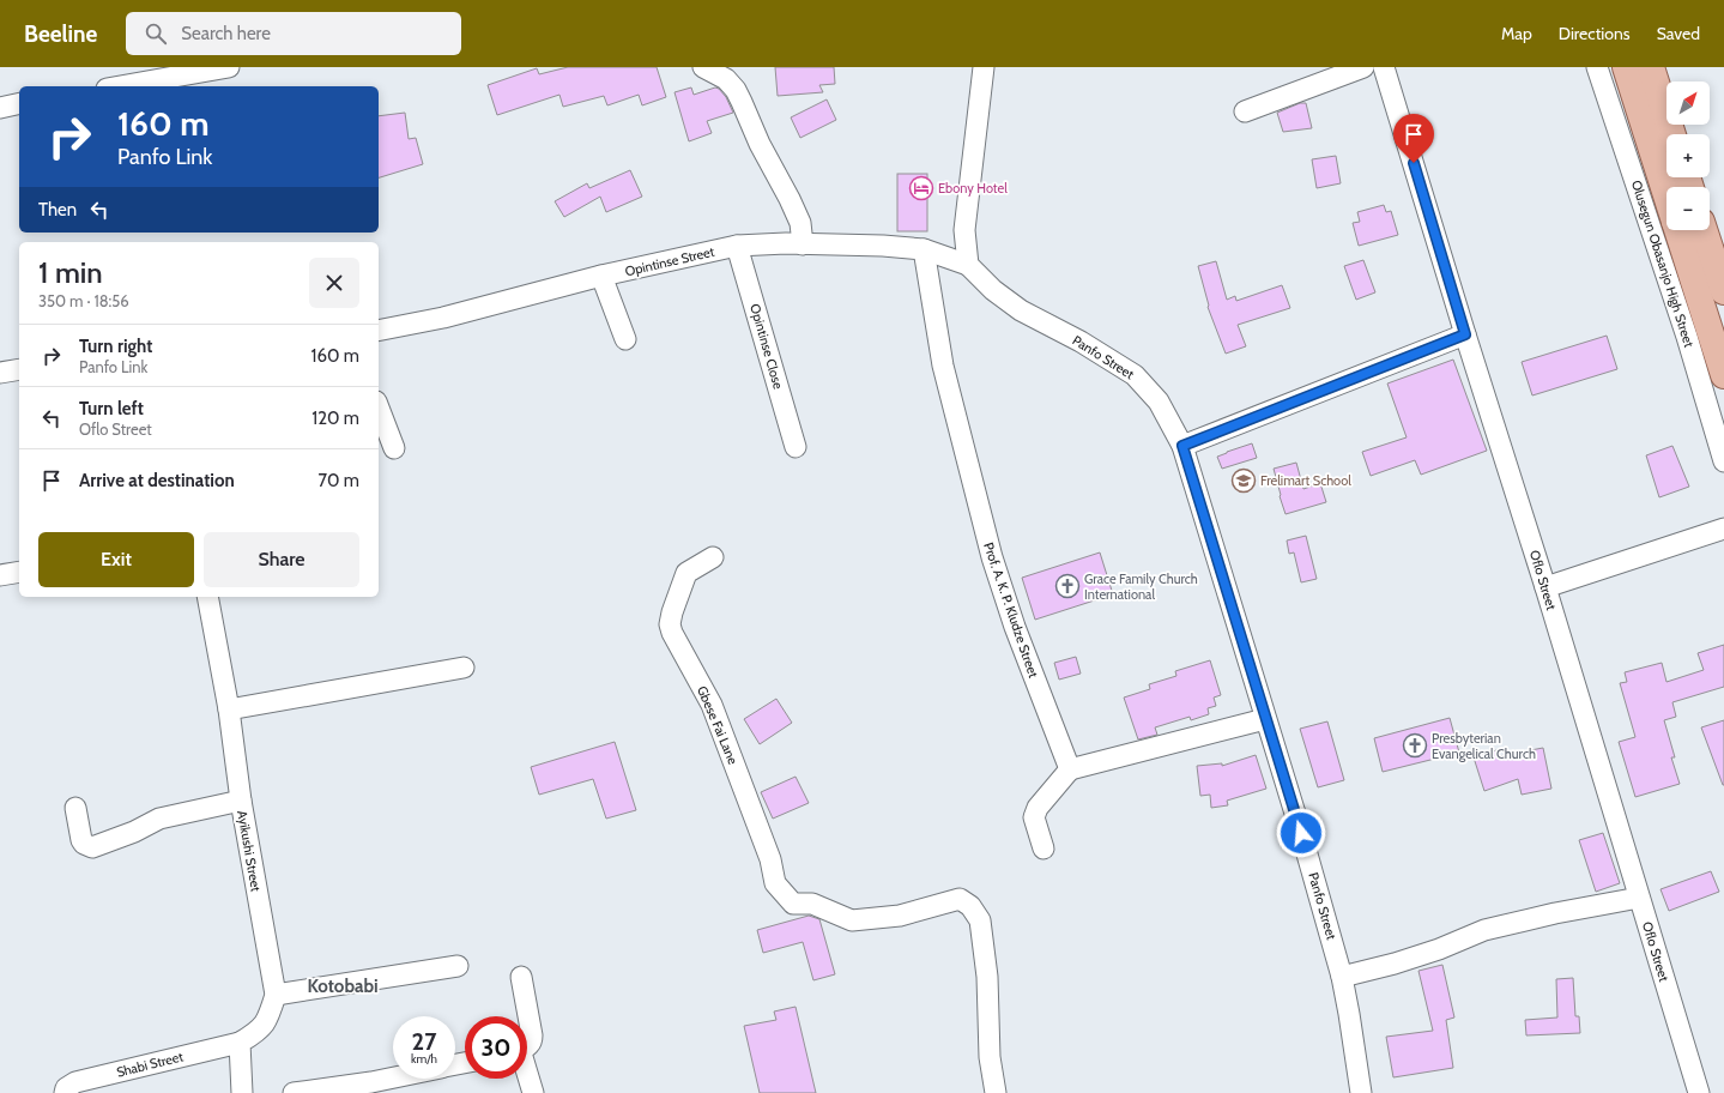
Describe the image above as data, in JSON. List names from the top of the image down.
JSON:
{
  "streets": {
    "main road": ["Olusegun Obasanjo High Street"],
    "street": [
      "Opintinse Street",
      "Opintinse Close",
      "Panfo Street",
      "Oflo Street",
      "Prof. A. K. P. Kludze Street",
      "Gbese Fai Lane",
      "Ayikushi Street",
      "Shabi Street"
    ]
  },
  "crossings": [
    ["Opintinse Street", "Opintinse Close"],
    ["Opintinse Street", "Panfo Street"],
    ["Opintinse Street", "Prof. A. K. P. Kludze Street"]
  ],
  "districts": ["Kotobabi"],
  "places": {
    "hotel": ["Ebony Hotel"],
    "school or university": ["Frelimart School"],
    "church": ["Grace Family Church International", "Presbyterian Evangelical Church"]
  },
  "north": "top right",
  "page": {
    "header": "Beeline",
    "search": "Search here",
    "nav": ["Map", "Directions", "Saved"],
    "map_buttons": ["+", "−"],
    "turn": ["160 m", "Panfo Link"],
    "then": "Then",
    "heading": ["1 min", "350 m · 18:56"],
    "list": [
      {
        "name": "Turn right",
        "note": "Panfo Link",
        "value": "160 m"
      },
      {
        "name": "Turn left",
        "note": "Oflo Street",
        "value": "120 m"
      },
      {
        "name": "Arrive at destination",
        "value": "70 m"
      }
    ],
    "buttons": ["Exit", "Share"],
    "speed": "27 km/h",
    "limit": "30"
  }
}
